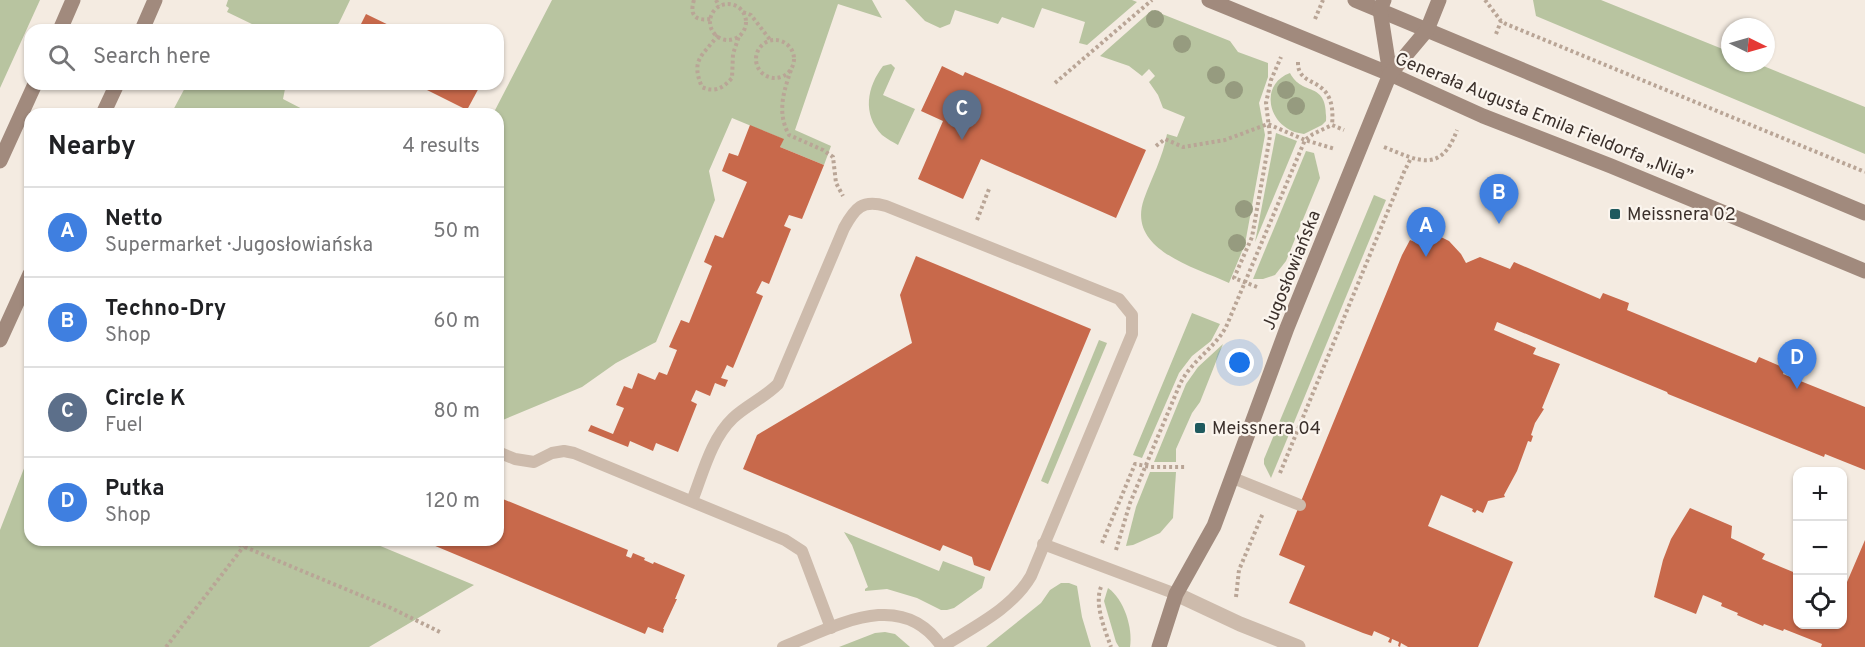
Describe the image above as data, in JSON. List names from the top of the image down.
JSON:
{
  "streets": {
    "street": ["Generała Augusta Emila Fieldorfa „Nila”", "Jugosłowiańska"]
  },
  "crossings": [
    ["Generała Augusta Emila Fieldorfa „Nila”", "Jugosłowiańska"]
  ],
  "places": {
    "transit": ["Meissnera 02", "Meissnera 04"]
  },
  "north": "right",
  "page": {
    "search": "Search here",
    "pins": [
      "C",
      "B",
      "A",
      "D"
    ],
    "heading": ["Nearby", "4 results"],
    "list": [
      {
        "mark": "A",
        "name": "Netto",
        "note": "Supermarket · Jugosłowiańska",
        "value": "50 m"
      },
      {
        "mark": "B",
        "name": "Techno-Dry",
        "note": "Shop",
        "value": "60 m"
      },
      {
        "mark": "C",
        "name": "Circle K",
        "note": "Fuel",
        "value": "80 m"
      },
      {
        "mark": "D",
        "name": "Putka",
        "note": "Shop",
        "value": "120 m"
      }
    ],
    "map_buttons": ["+", "−"]
  }
}
